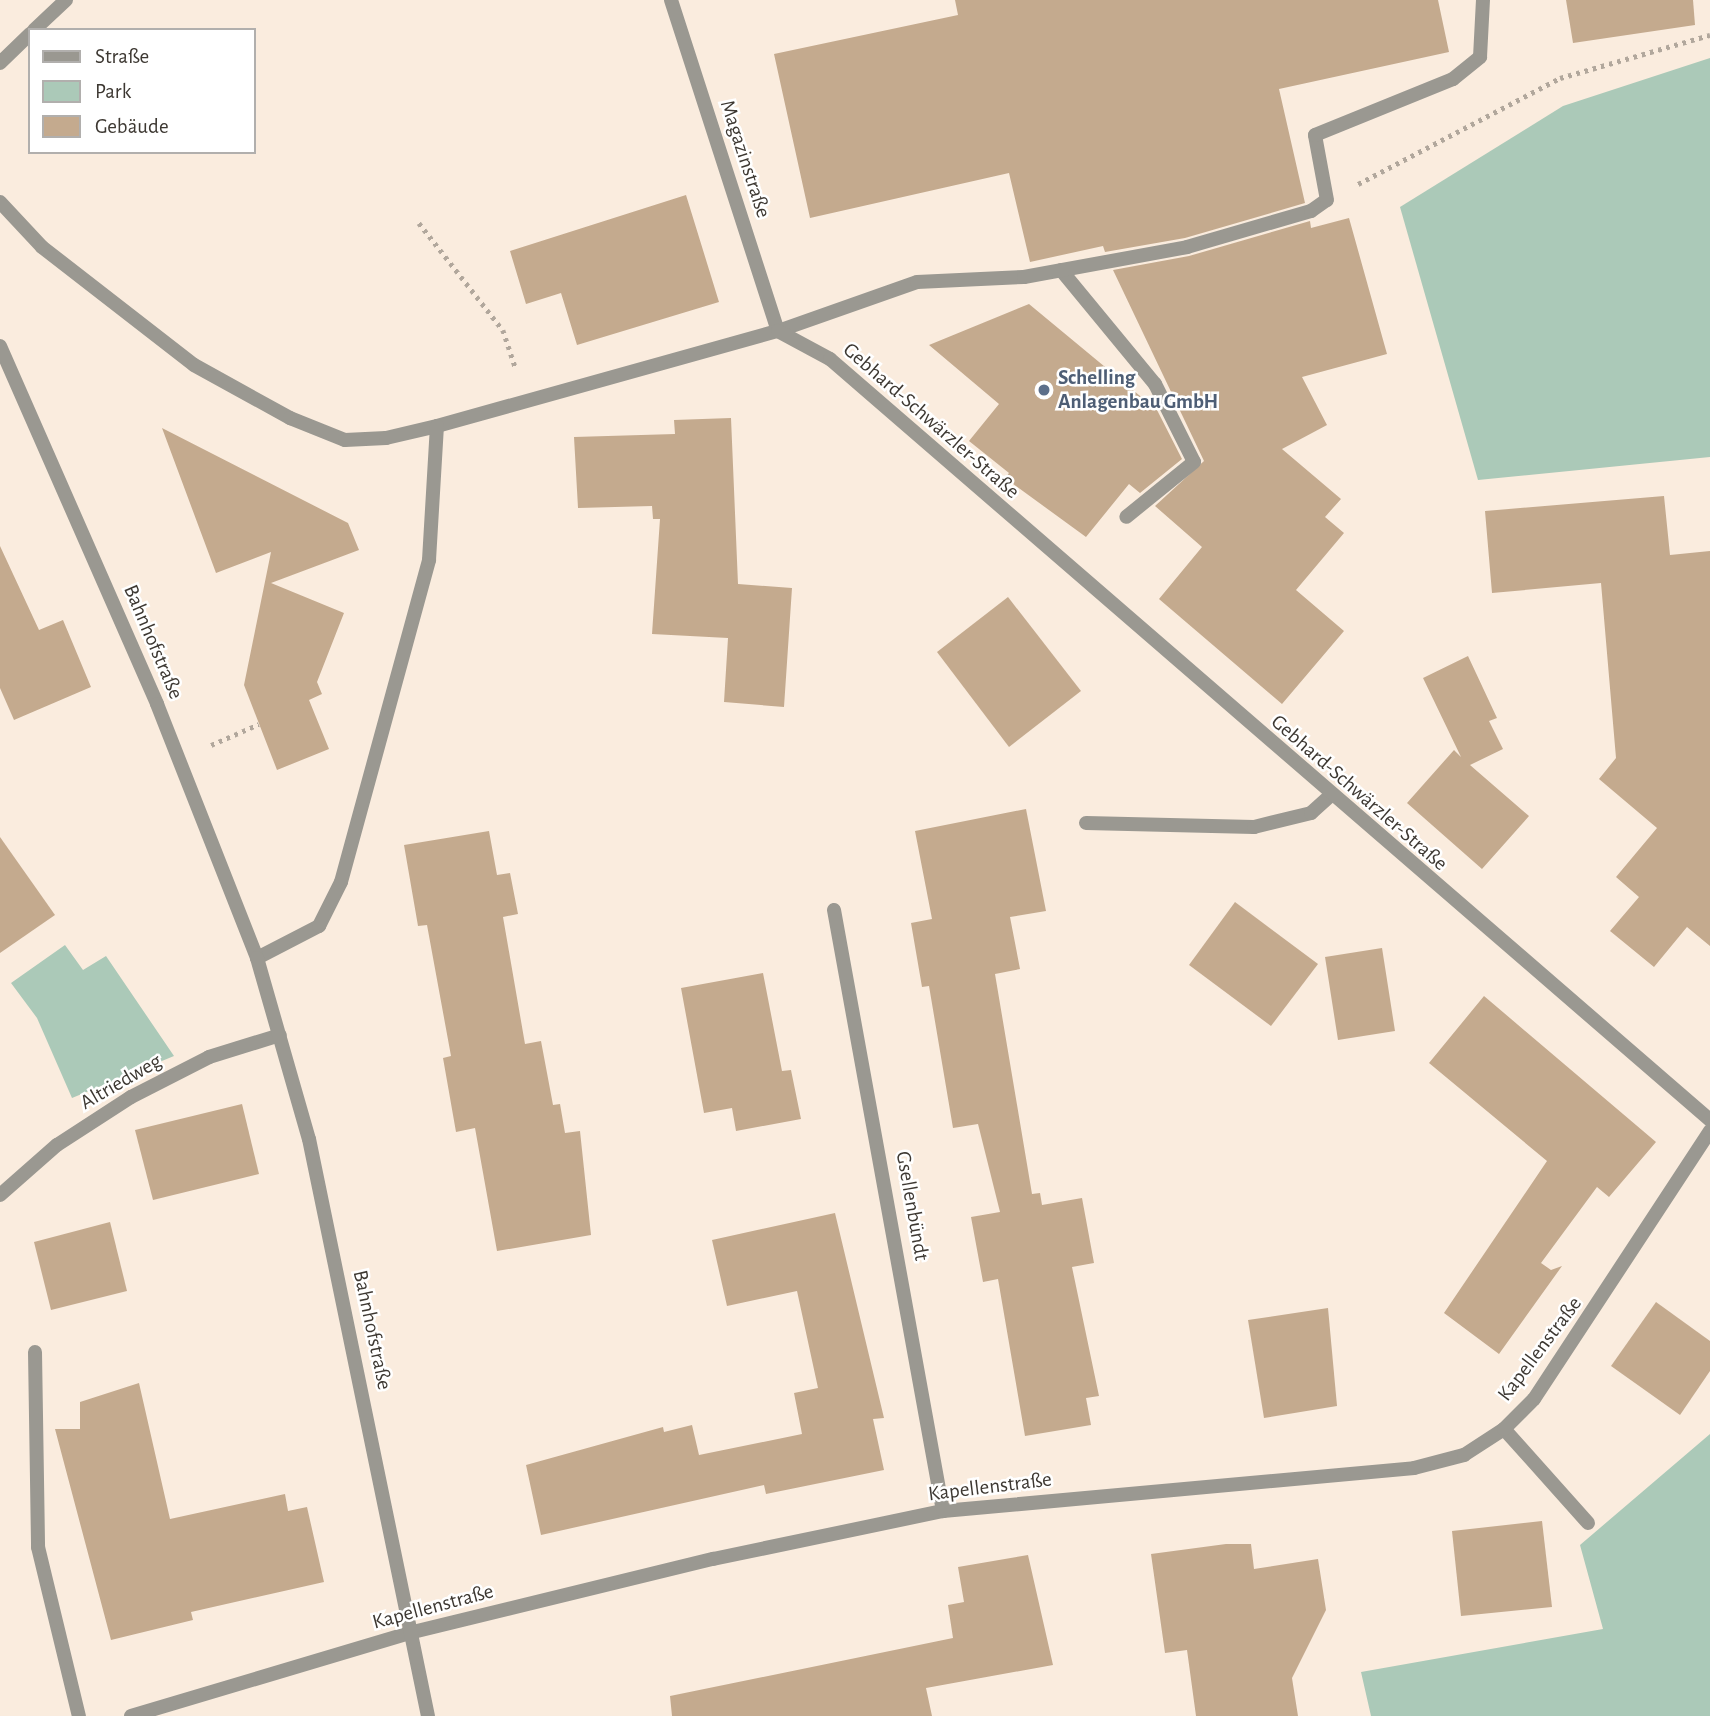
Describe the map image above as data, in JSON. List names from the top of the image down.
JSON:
{
  "streets": {
    "street": [
      "Magazinstraße",
      "Gebhard-Schwärzler-Straße",
      "Bahnhofstraße",
      "Altriedweg",
      "Gsellenbündt",
      "Kapellenstraße"
    ]
  },
  "crossings": [
    ["Magazinstraße", "Gebhard-Schwärzler-Straße"],
    ["Bahnhofstraße", "Altriedweg"],
    ["Bahnhofstraße", "Kapellenstraße"],
    ["Gsellenbündt", "Kapellenstraße"]
  ],
  "places": ["Schelling Anlagenbau GmbH"],
  "legend": ["Straße", "Park", "Gebäude"]
}
